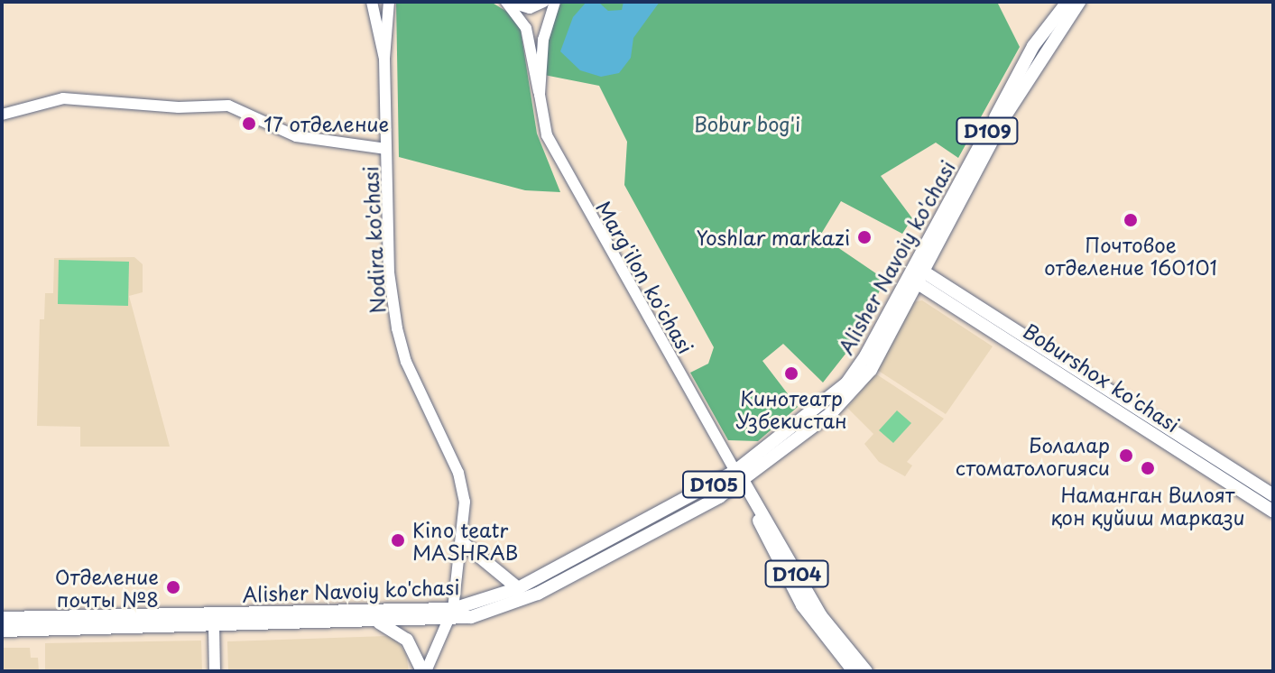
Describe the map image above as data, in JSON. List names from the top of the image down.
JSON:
{
  "streets": {
    "main road": [
      "D109",
      "Nodira ko'chasi",
      "Alisher Navoiy ko'chasi",
      "Marg'ilon ko'chasi",
      "Boburshox ko'chasi",
      "D105",
      "D104"
    ]
  },
  "crossings": [
    ["D109", "Alisher Navoiy ko'chasi"],
    ["D109", "Boburshox ko'chasi"],
    ["D109", "D105"],
    ["Nodira ko'chasi", "Alisher Navoiy ko'chasi"],
    ["Nodira ko'chasi", "D105"],
    ["Alisher Navoiy ko'chasi", "Marg'ilon ko'chasi"],
    ["Alisher Navoiy ko'chasi", "Boburshox ko'chasi"],
    ["Alisher Navoiy ko'chasi", "D105"],
    ["Alisher Navoiy ko'chasi", "D104"],
    ["Marg'ilon ko'chasi", "D105"],
    ["Marg'ilon ko'chasi", "D104"],
    ["Boburshox ko'chasi", "D105"],
    ["D105", "D104"]
  ],
  "parks": ["Bobur bog'i"],
  "places": [
    "17 отделение",
    "Почтовое отделение 160101",
    "Yoshlar markazi",
    "Кинотеатр Узбекистан",
    "Болалар стоматологияси",
    "Наманган Вилоят қон қуйиш маркази",
    "Kino teatr MASHRAB",
    "Отделение почты №8"
  ]
}
